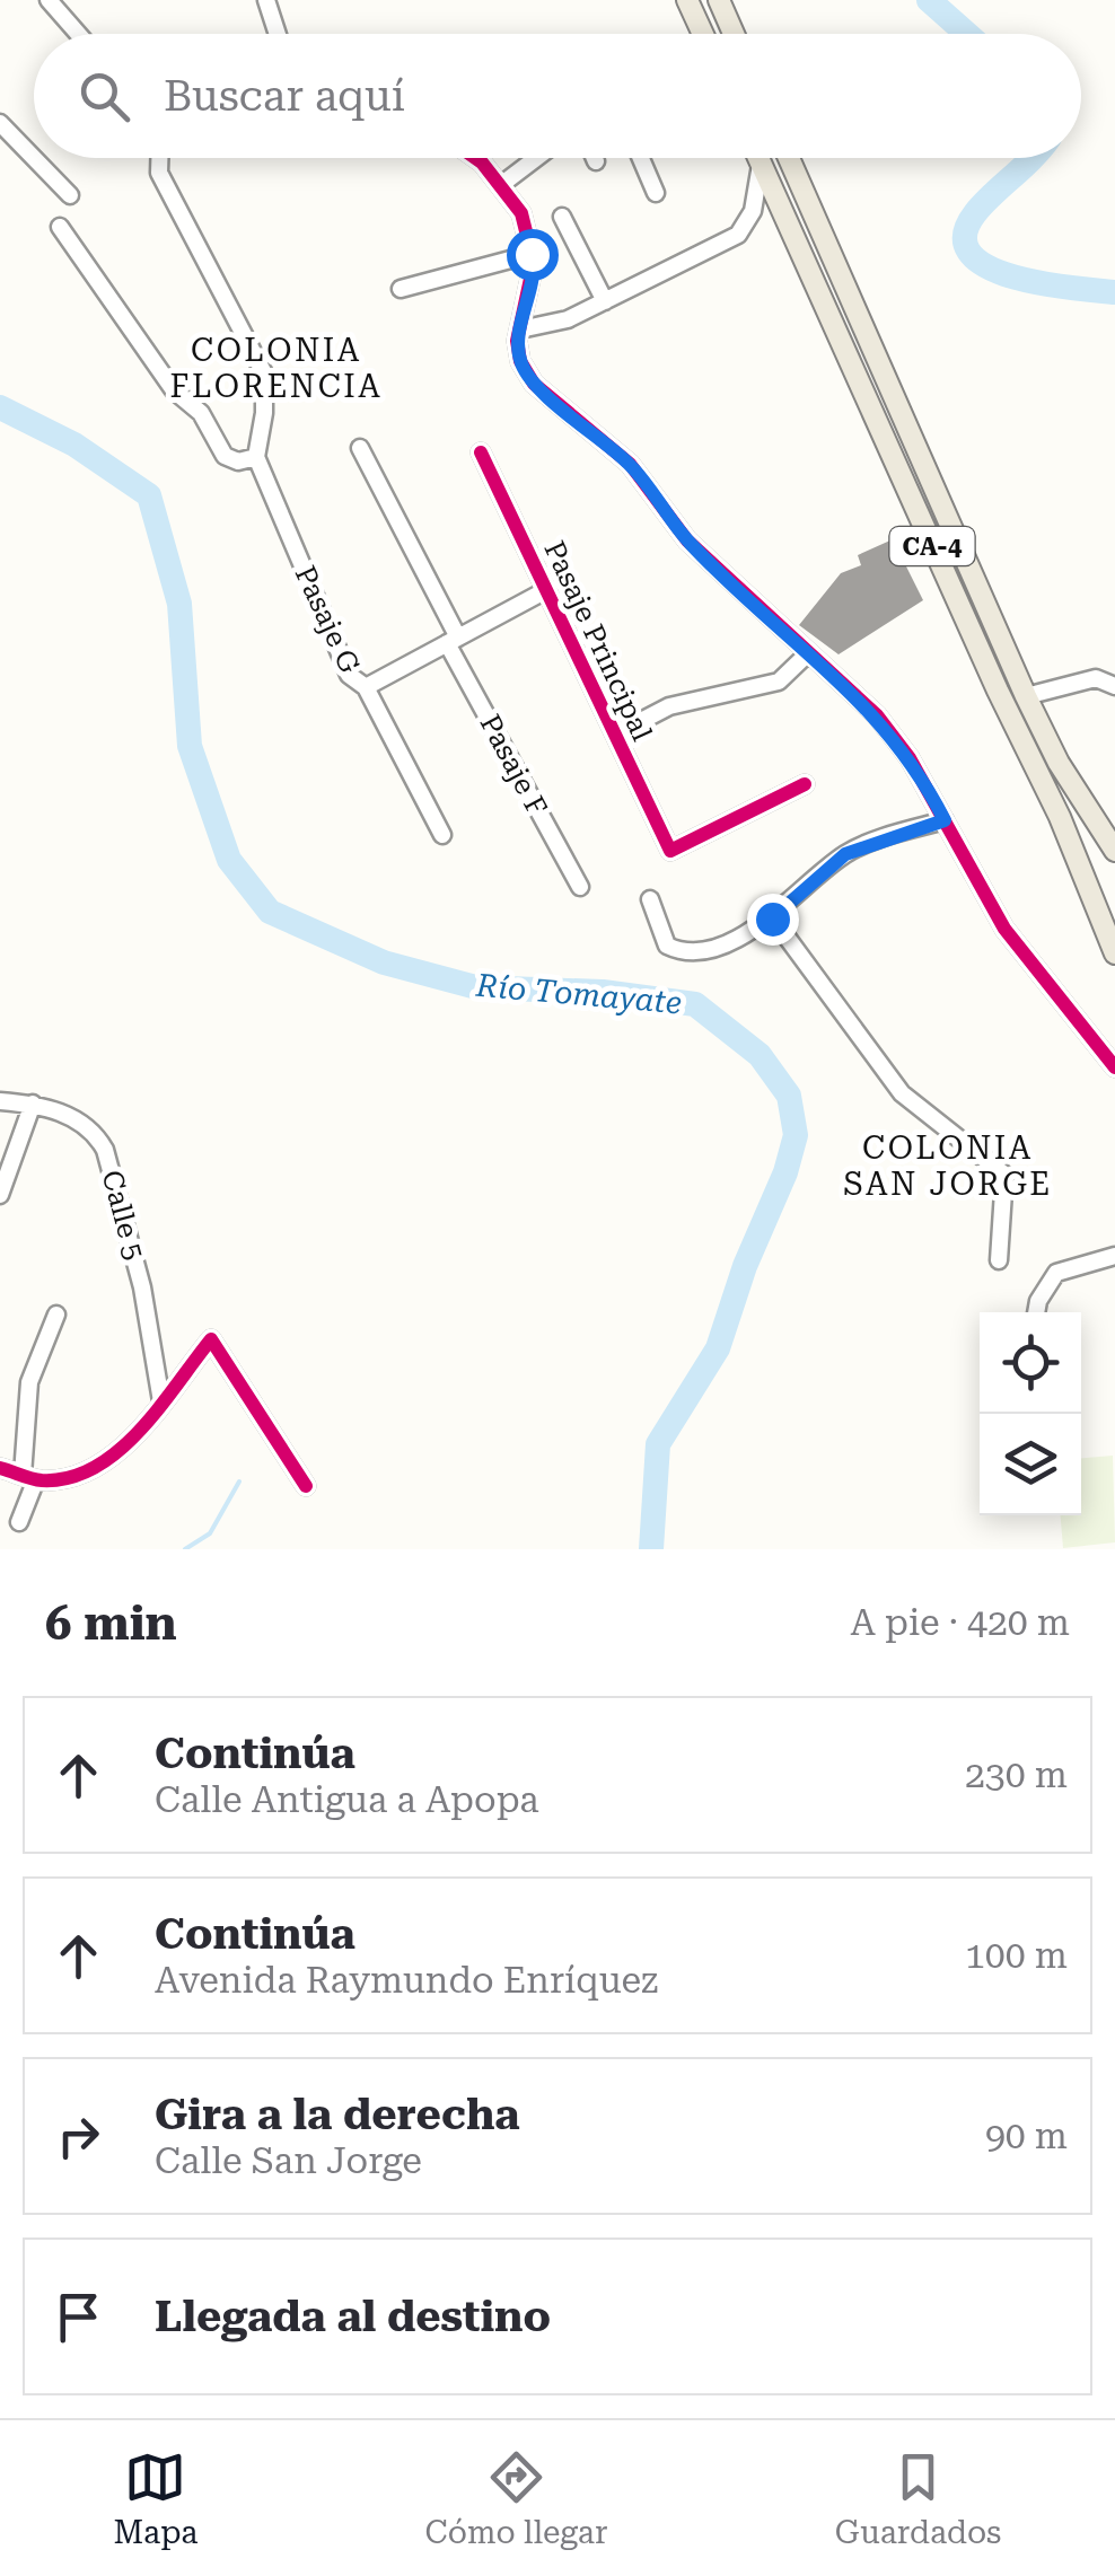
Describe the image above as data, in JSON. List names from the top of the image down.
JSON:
{
  "streets": {
    "main road": ["CA-4"],
    "street": [
      "Pasaje G",
      "Pasaje Principal",
      "Pasaje F",
      "Calle 5"
    ]
  },
  "districts": ["COLONIA FLORENCIA", "COLONIA SAN JORGE"],
  "water": ["Río Tomayate"],
  "page": {
    "search": "Buscar aquí",
    "heading": ["6 min", "A pie · 420 m"],
    "list": [
      ["Continúa", "Calle Antigua a Apopa", "230 m"],
      ["Continúa", "Avenida Raymundo Enríquez", "100 m"],
      ["Gira a la derecha", "Calle San Jorge", "90 m"],
      "Llegada al destino"
    ],
    "nav": ["Mapa", "Cómo llegar", "Guardados"]
  }
}
